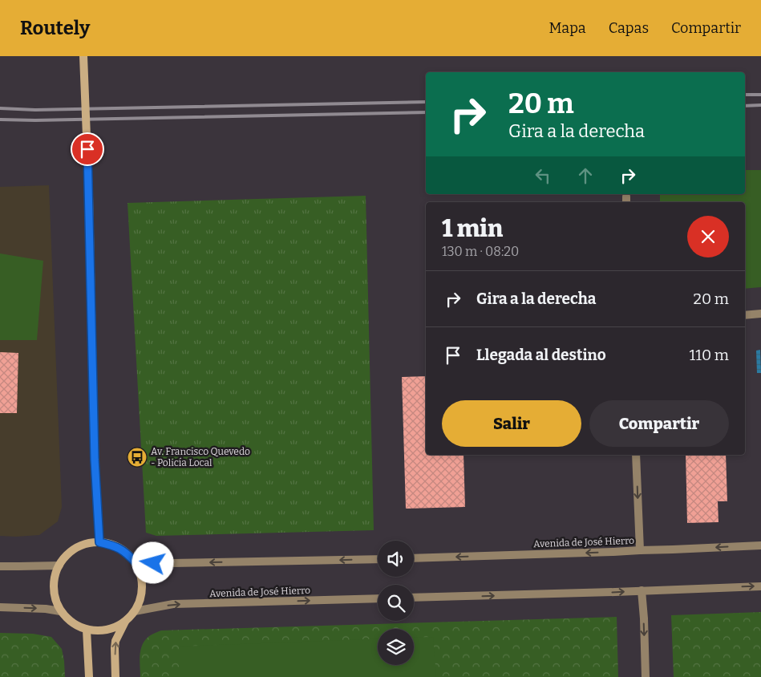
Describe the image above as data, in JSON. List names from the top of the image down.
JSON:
{
  "streets": {
    "street": ["Avenida de José Hierro"]
  },
  "places": {
    "bus stop": ["Av. Francisco Quevedo - Policía Local"]
  },
  "page": {
    "header": "Routely",
    "nav": ["Mapa", "Capas", "Compartir"],
    "turn": ["20 m", "Gira a la derecha"],
    "heading": ["1 min", "130 m · 08:20"],
    "list": [
      {
        "name": "Gira a la derecha",
        "value": "20 m"
      },
      {
        "name": "Llegada al destino",
        "value": "110 m"
      }
    ],
    "buttons": ["Salir", "Compartir"]
  }
}
